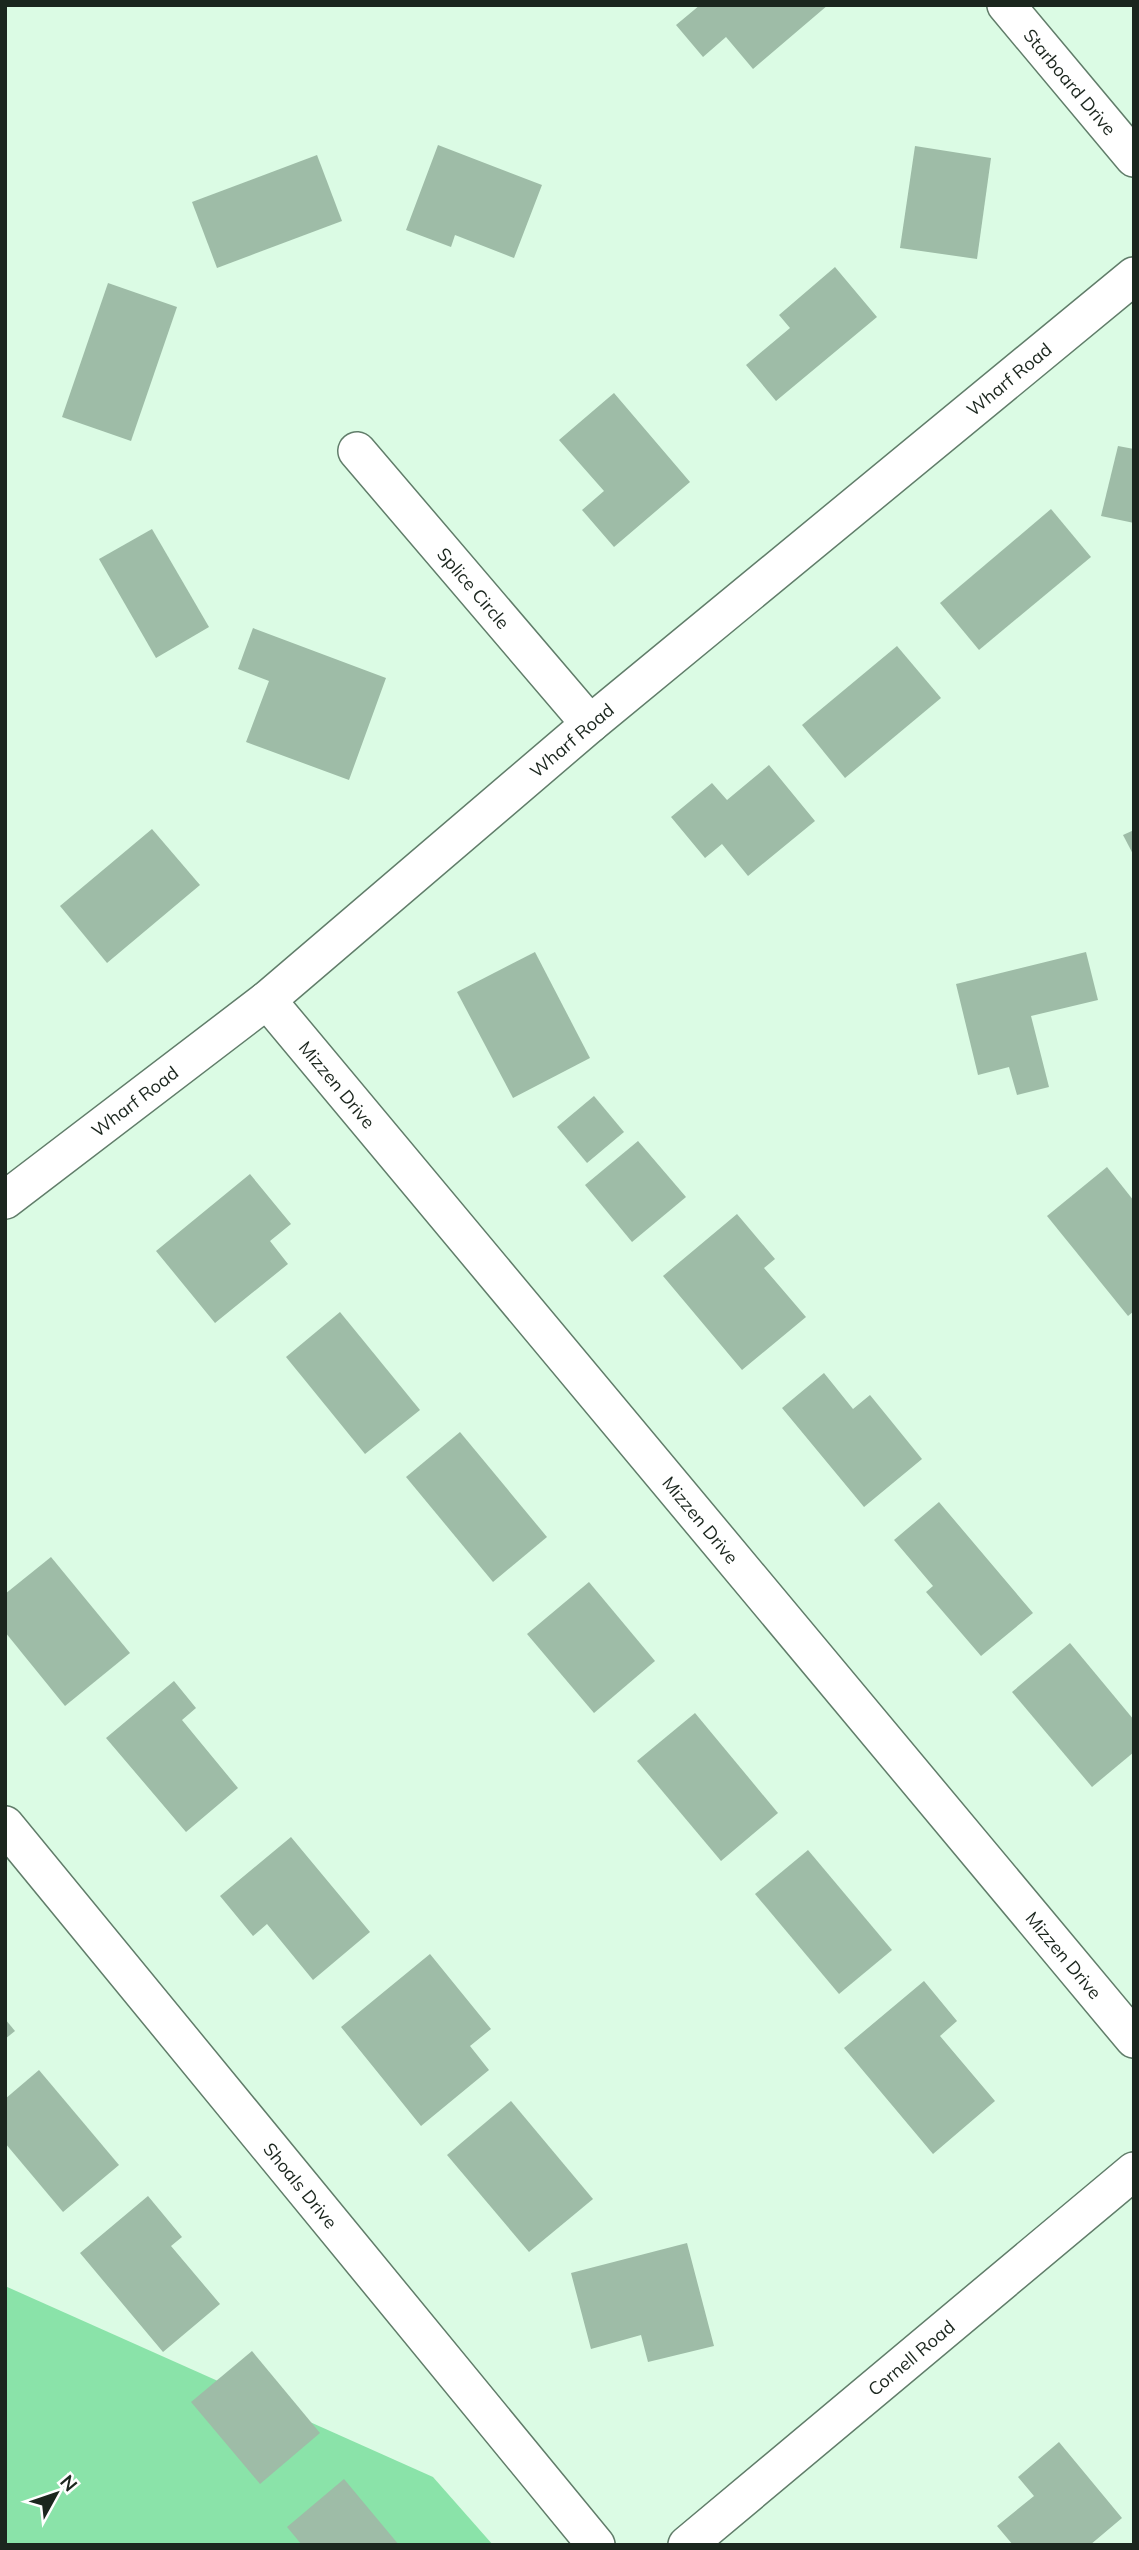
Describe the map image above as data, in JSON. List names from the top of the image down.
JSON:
{
  "streets": {
    "street": [
      "Starboard Drive",
      "Wharf Road",
      "Splice Circle",
      "Mizzen Drive",
      "Shoals Drive",
      "Cornell Road"
    ]
  },
  "crossings": [
    ["Wharf Road", "Splice Circle"],
    ["Wharf Road", "Mizzen Drive"]
  ],
  "north": "top right"
}
